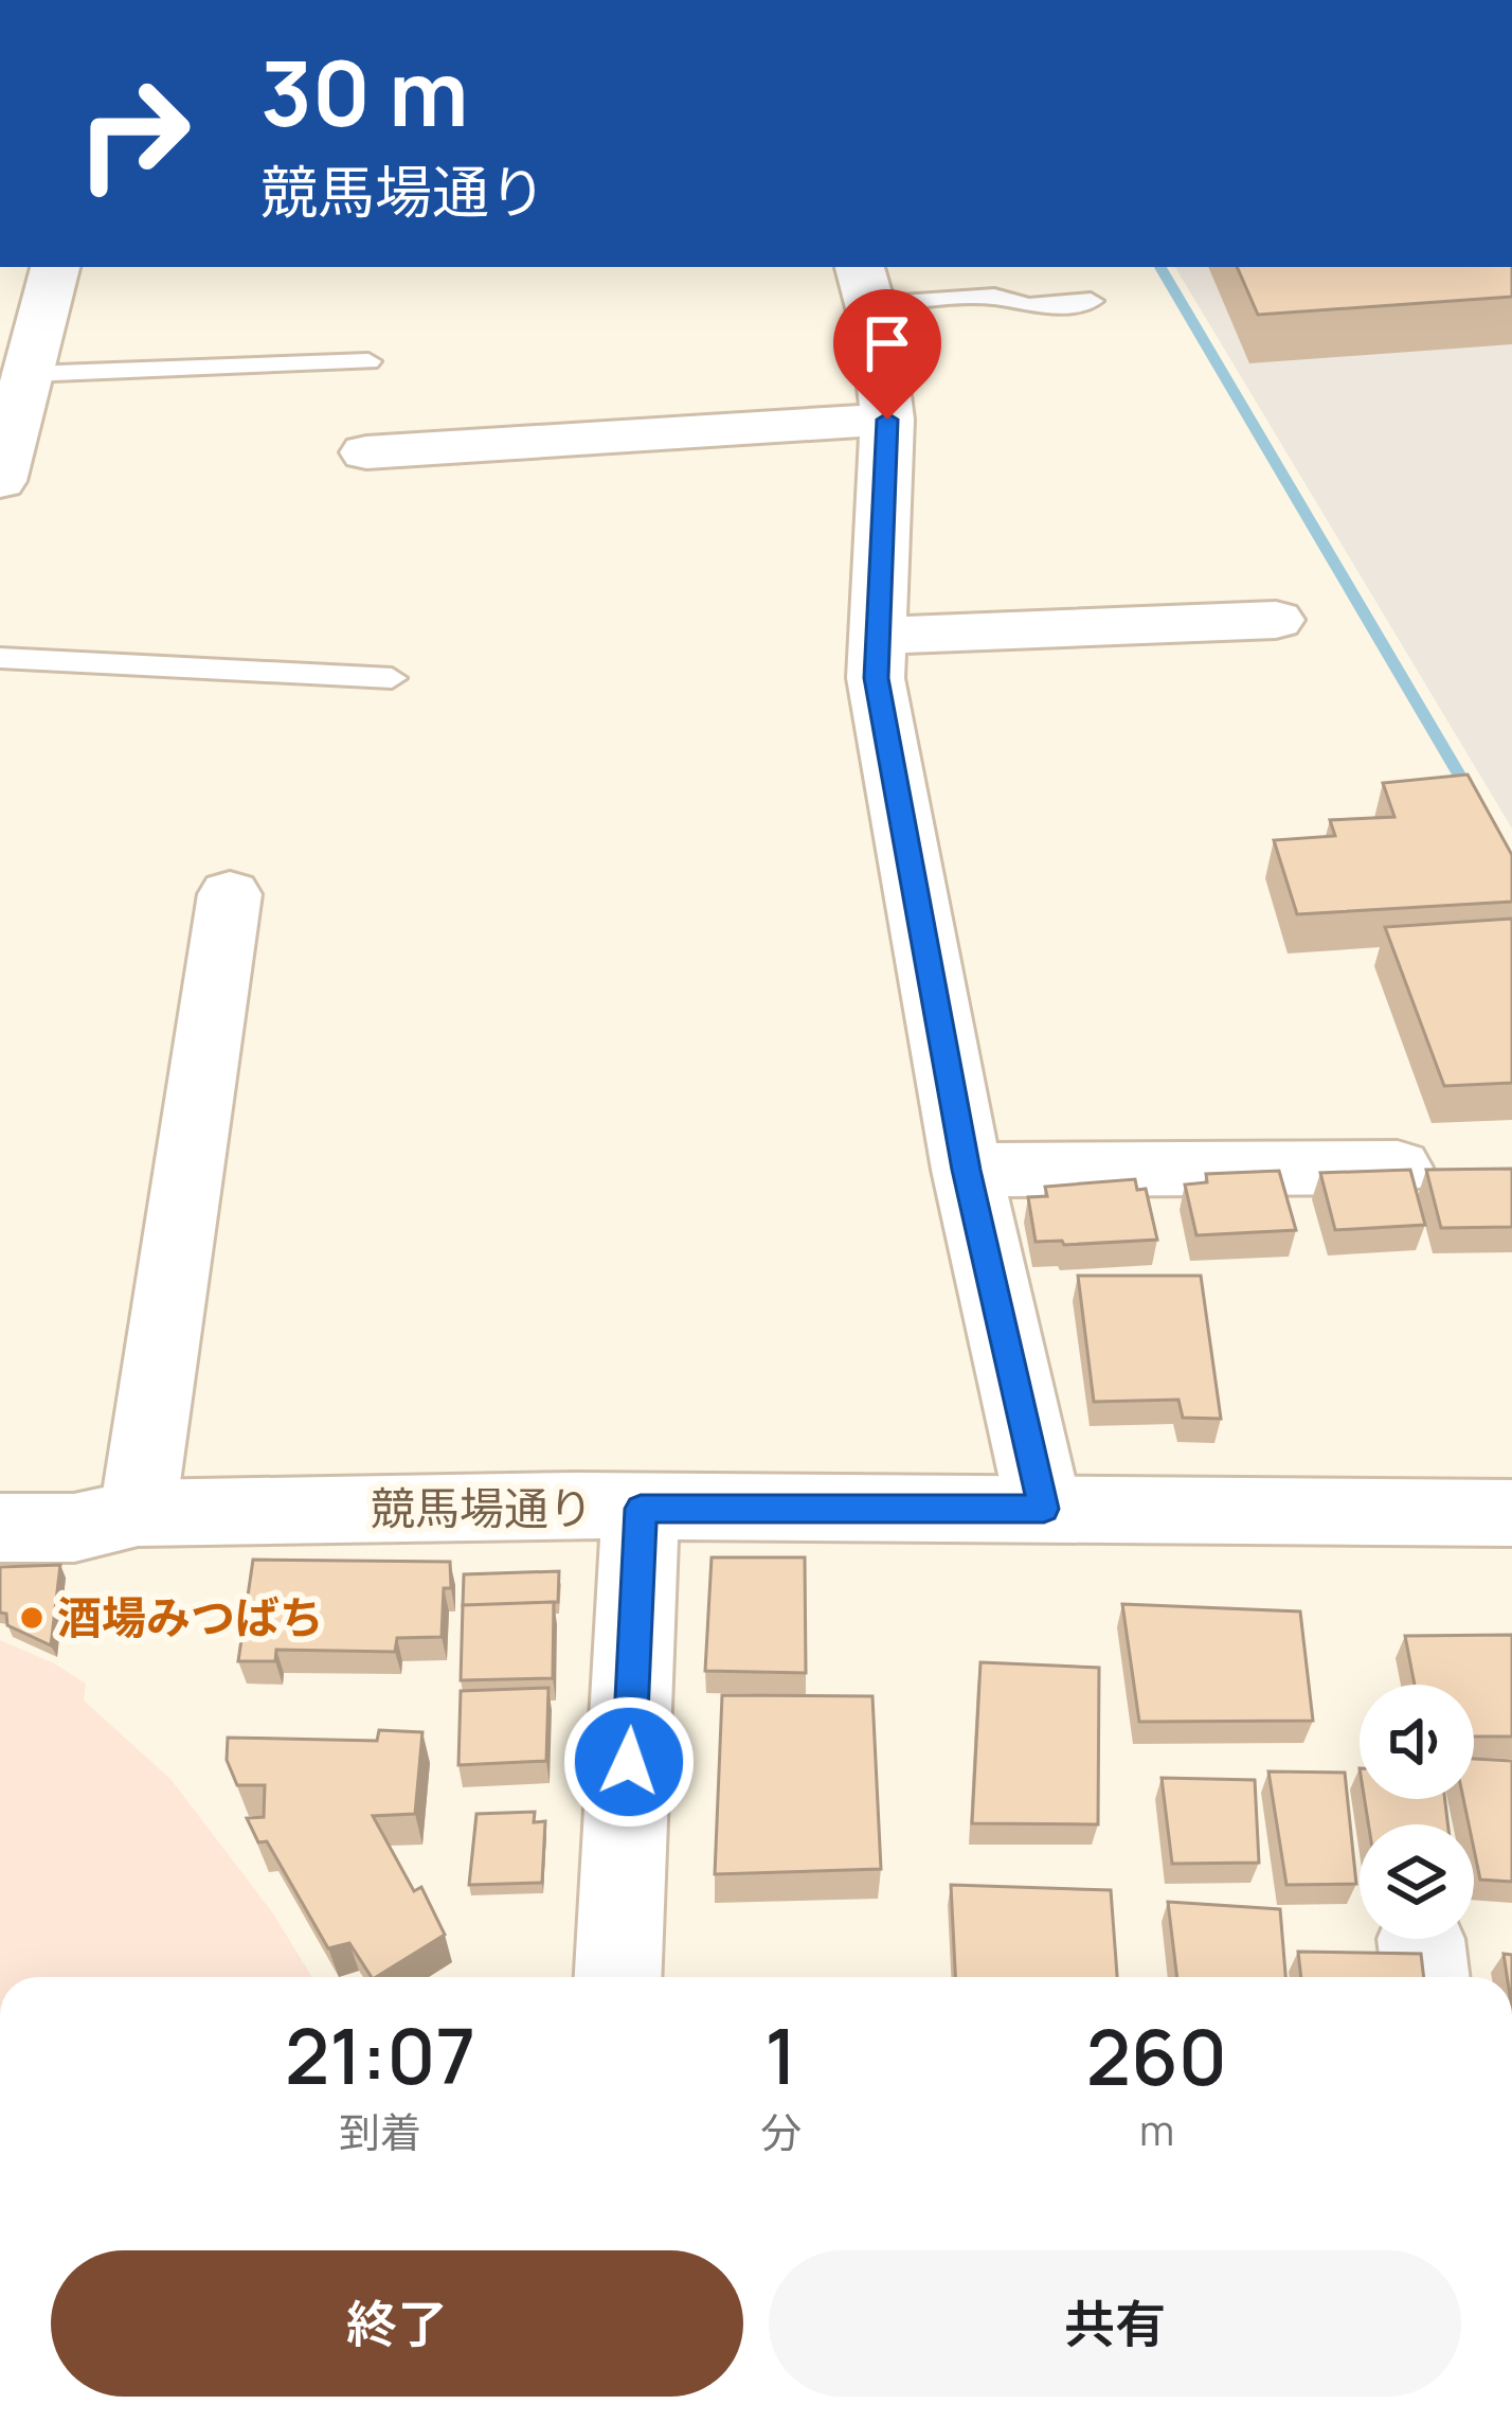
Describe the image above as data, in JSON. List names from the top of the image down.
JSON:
{
  "streets": {
    "street": ["競馬場通り"]
  },
  "places": ["酒場みつばち"],
  "page": {
    "turn": ["30 m", "競馬場通り"],
    "eta": [
      "21:07",
      "到着",
      "1",
      "分",
      "260",
      "m"
    ],
    "buttons": ["終了", "共有"]
  }
}
